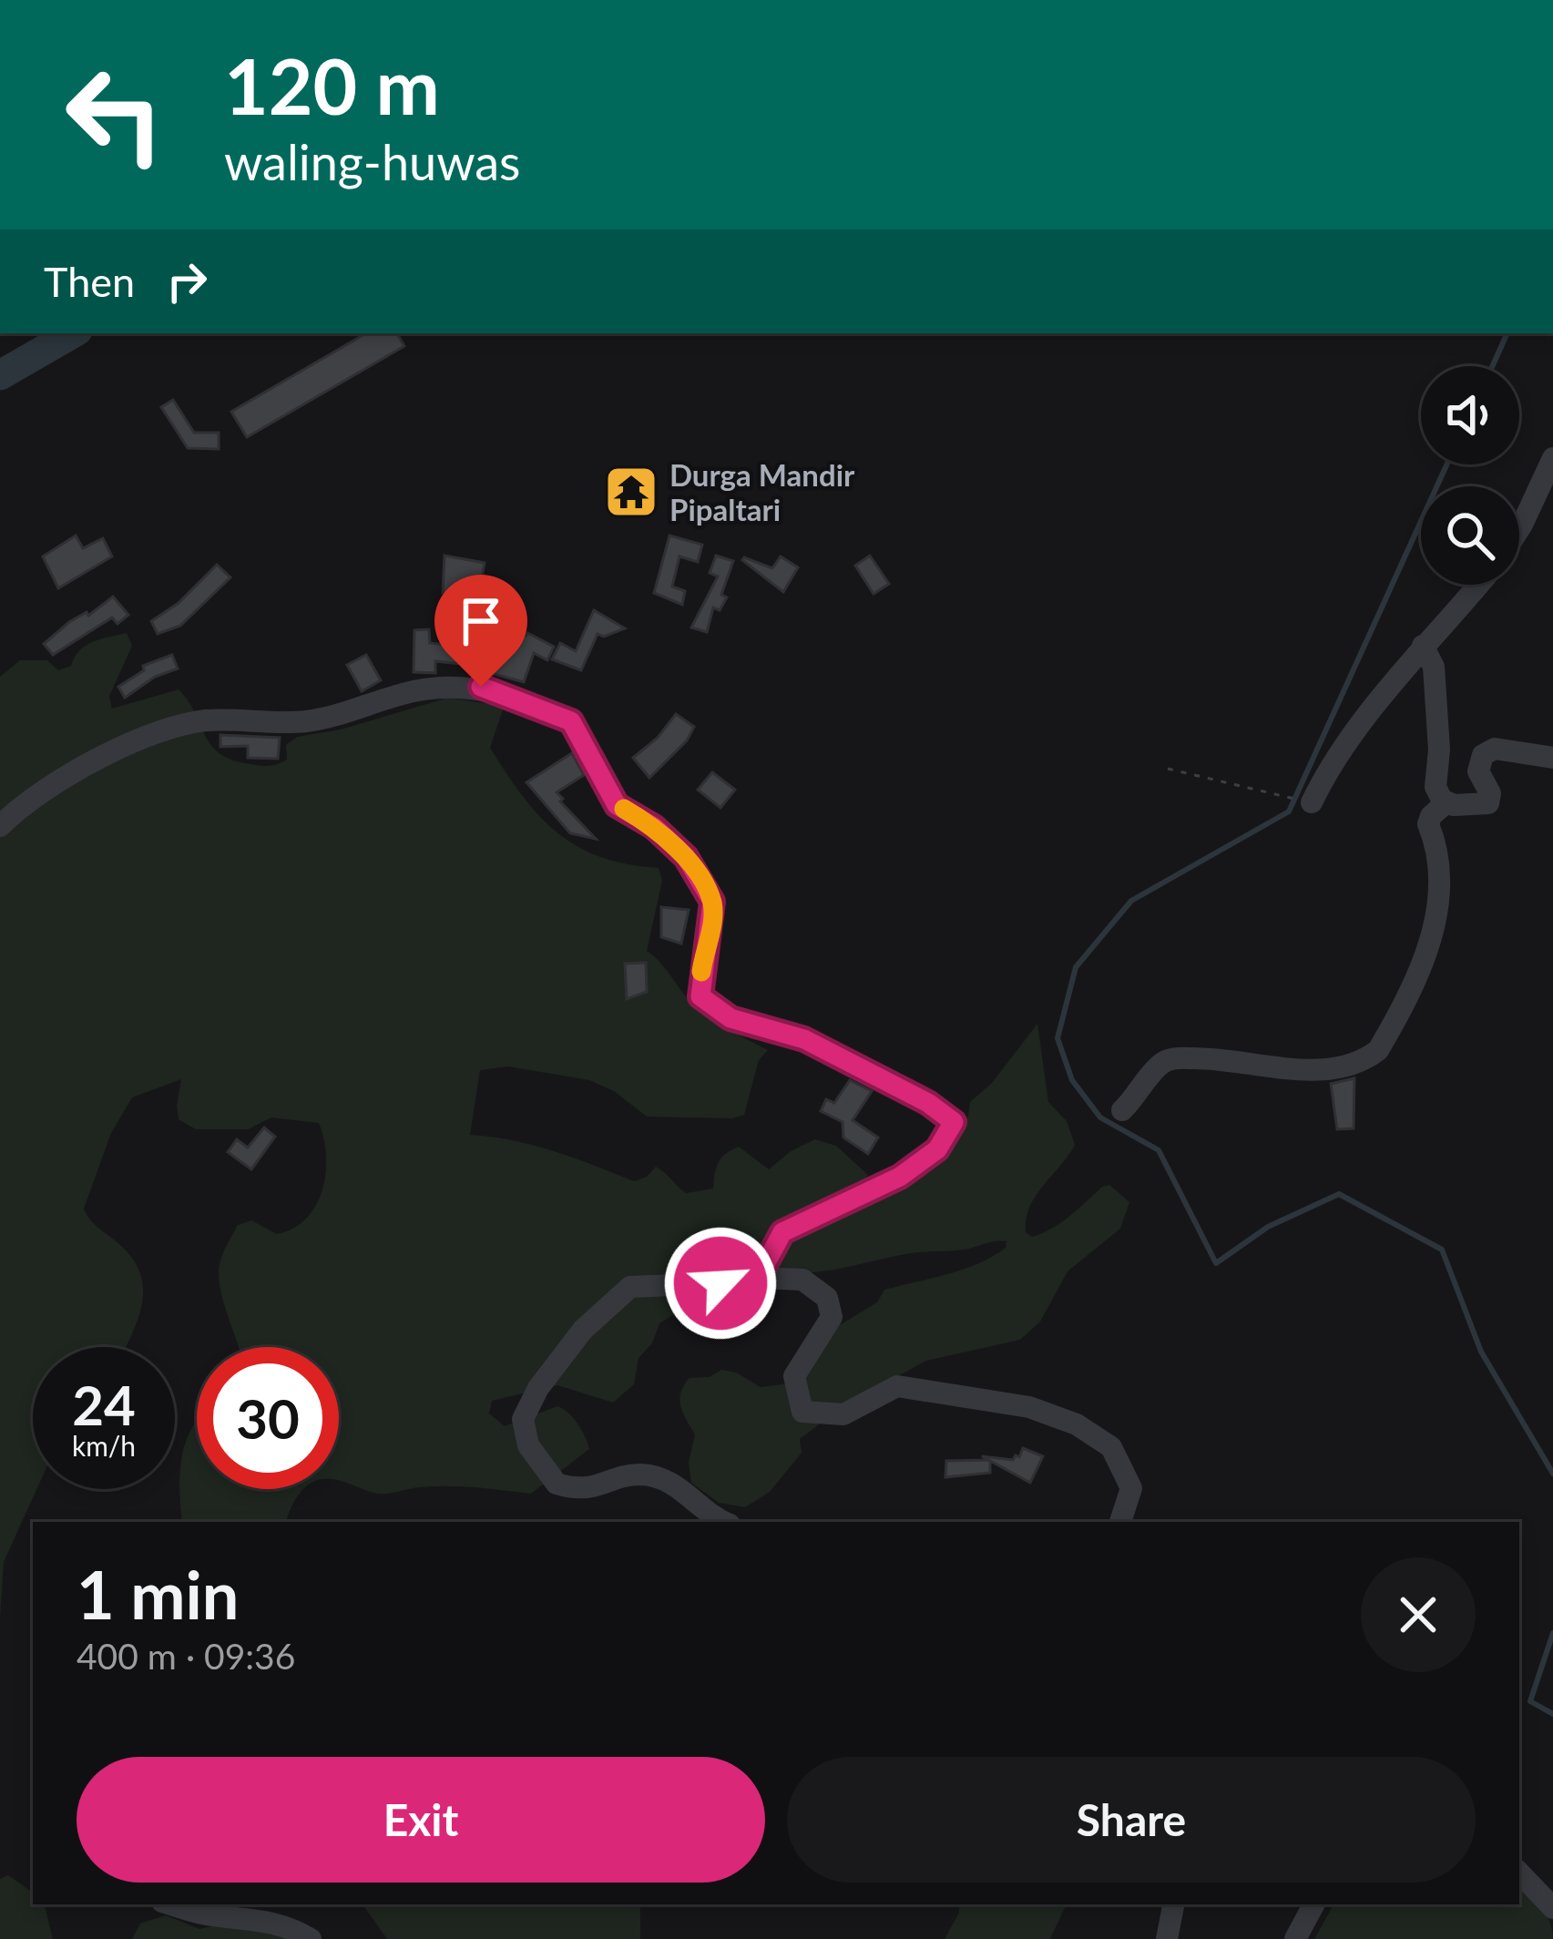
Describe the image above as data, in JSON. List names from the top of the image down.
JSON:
{
  "places": {
    "temple": ["Durga Mandir Pipaltari"]
  },
  "page": {
    "turn": ["120 m", "waling-huwas"],
    "then": "Then",
    "speed": "24 km/h",
    "limit": "30",
    "heading": ["1 min", "400 m · 09:36"],
    "buttons": ["Exit", "Share"]
  }
}
